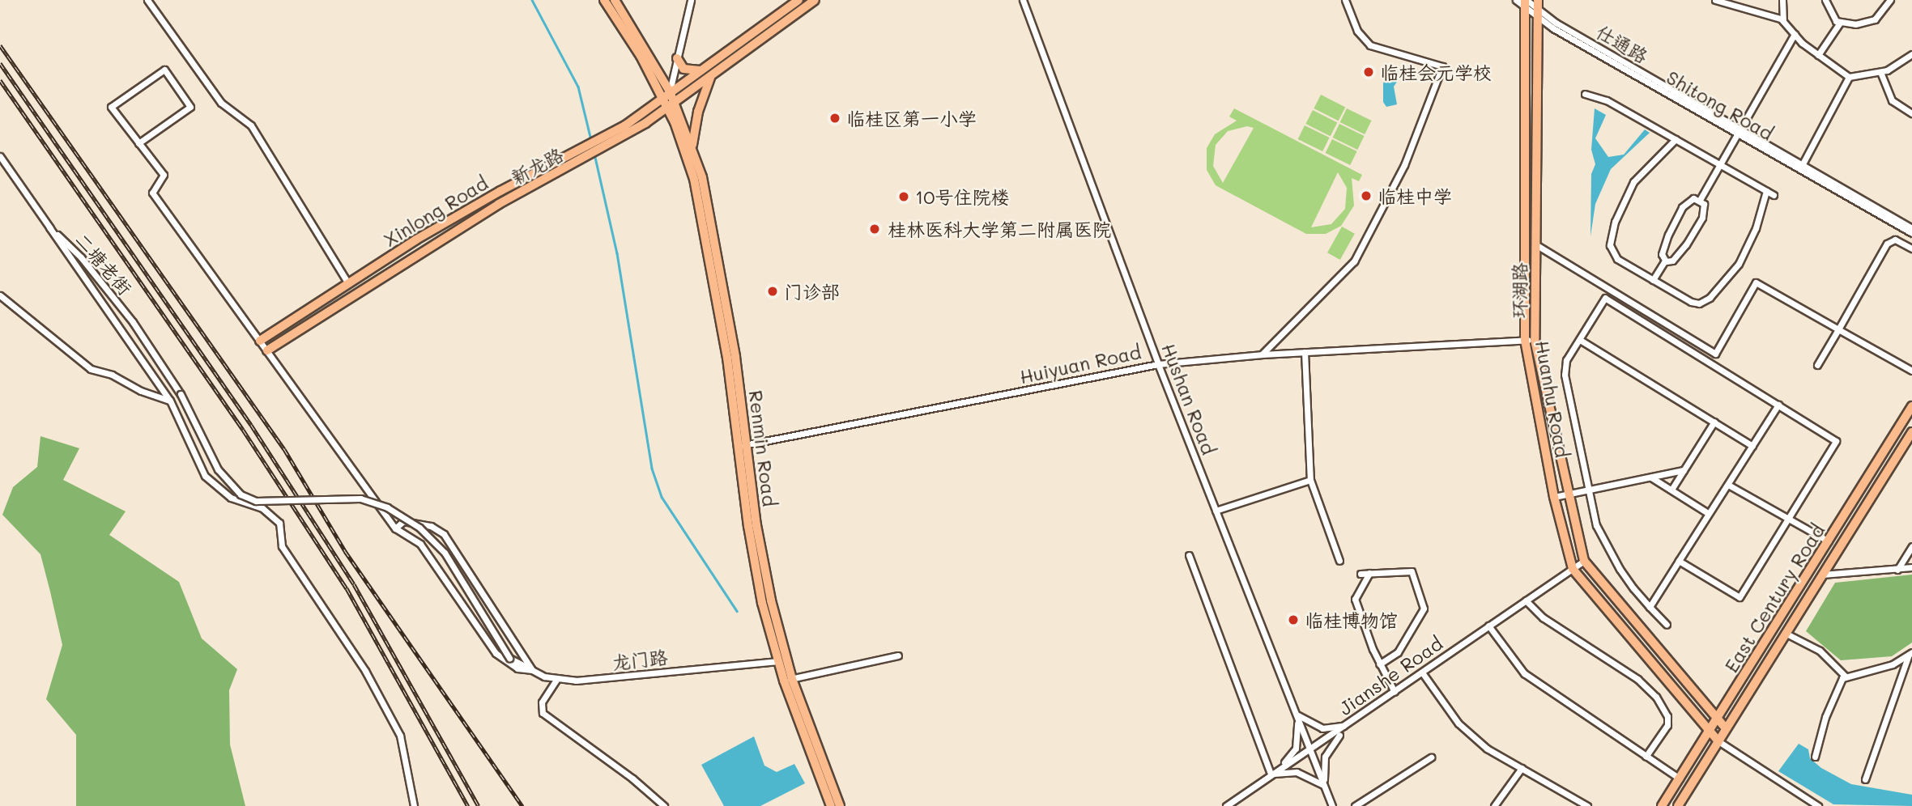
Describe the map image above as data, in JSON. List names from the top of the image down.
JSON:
{
  "streets": {
    "main road": [
      "新龙路",
      "Xinlong Road",
      "环湖路",
      "Huanhu Road",
      "Renmin Road",
      "East Century Road"
    ],
    "street": [
      "Shitong Road",
      "二塘老街",
      "Huiyuan Road",
      "Hushan Road",
      "龙门路",
      "Jianshe Road"
    ]
  },
  "crossings": [
    ["Shitong Road", "环湖路"],
    ["Shitong Road", "Huanhu Road"],
    ["新龙路", "Xinlong Road"],
    ["新龙路", "Renmin Road"],
    ["Xinlong Road", "Renmin Road"],
    ["二塘老街", "龙门路"],
    ["环湖路", "Huiyuan Road"],
    ["环湖路", "East Century Road"],
    ["环湖路", "Jianshe Road"],
    ["Huiyuan Road", "Hushan Road"],
    ["Huiyuan Road", "Huanhu Road"],
    ["Huiyuan Road", "Renmin Road"],
    ["Hushan Road", "Jianshe Road"],
    ["Huanhu Road", "East Century Road"],
    ["Huanhu Road", "Jianshe Road"],
    ["Renmin Road", "龙门路"]
  ],
  "places": [
    "临桂会元学校",
    "临桂区第一小学",
    "临桂中学",
    "10号住院楼",
    "桂林医科大学第二附属医院",
    "门诊部",
    "临桂博物馆"
  ]
}
